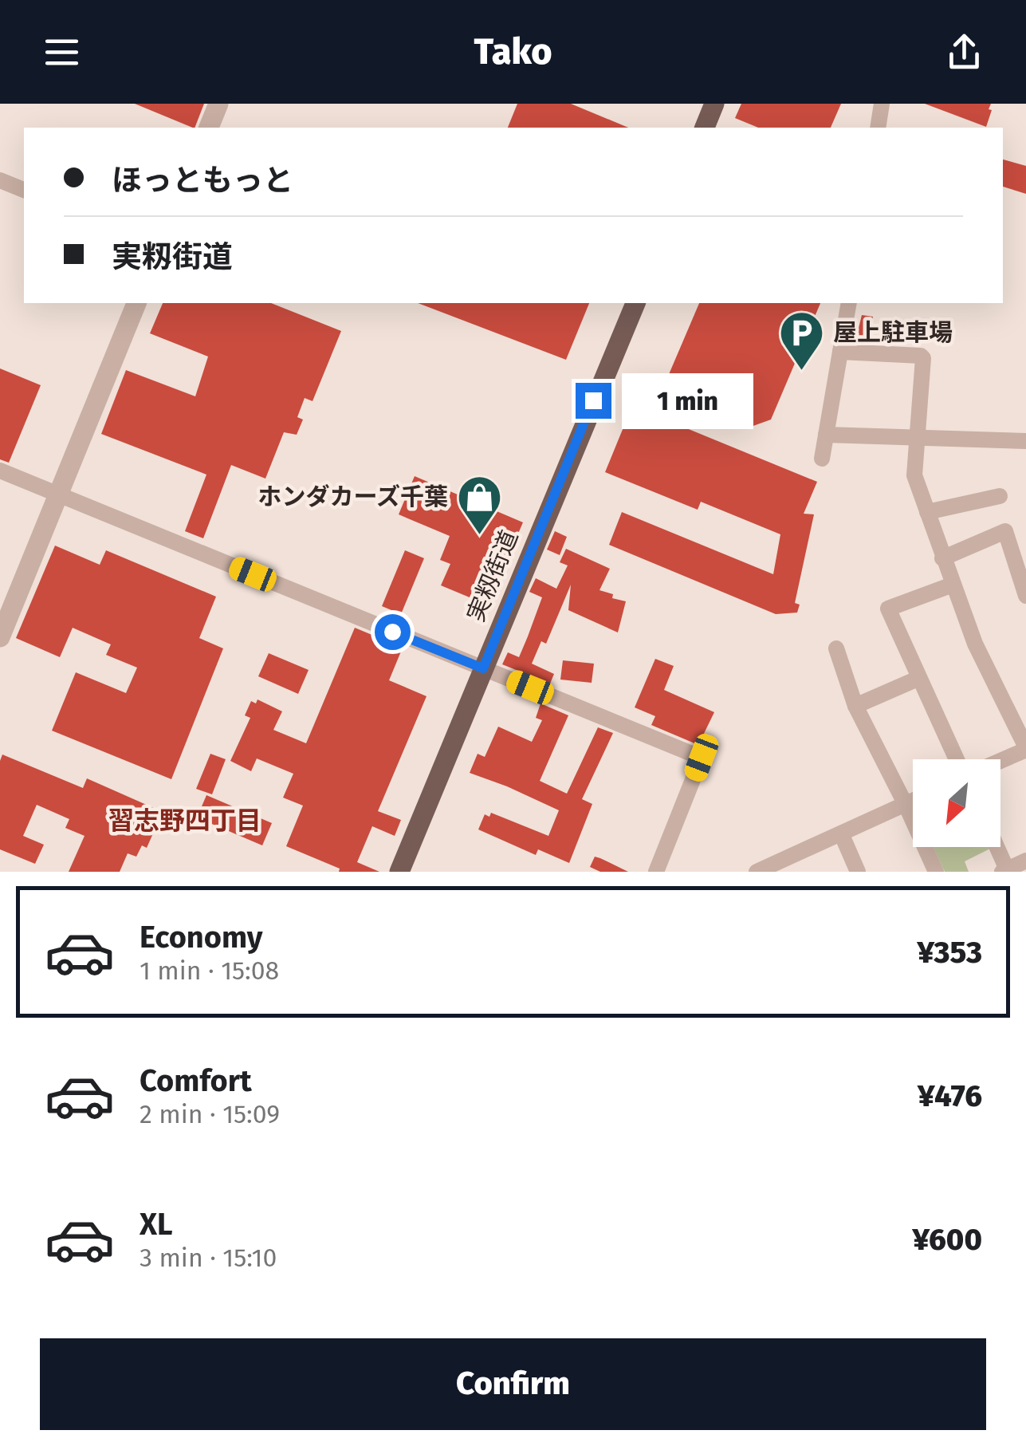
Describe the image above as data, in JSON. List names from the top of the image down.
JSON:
{
  "streets": {
    "main road": ["実籾街道"]
  },
  "districts": ["習志野四丁目"],
  "places": {
    "parking": ["屋上駐車場"],
    "shop": ["ホンダカーズ千葉"]
  },
  "north": "bottom left",
  "page": {
    "header": "Tako",
    "banner": ["ほっともっと", "実籾街道"],
    "bubble": "1 min",
    "list": [
      {
        "name": "Economy",
        "note": "1 min · 15:08",
        "value": "¥353"
      },
      {
        "name": "Comfort",
        "note": "2 min · 15:09",
        "value": "¥476"
      },
      {
        "name": "XL",
        "note": "3 min · 15:10",
        "value": "¥600"
      }
    ],
    "buttons": "Confirm"
  }
}
